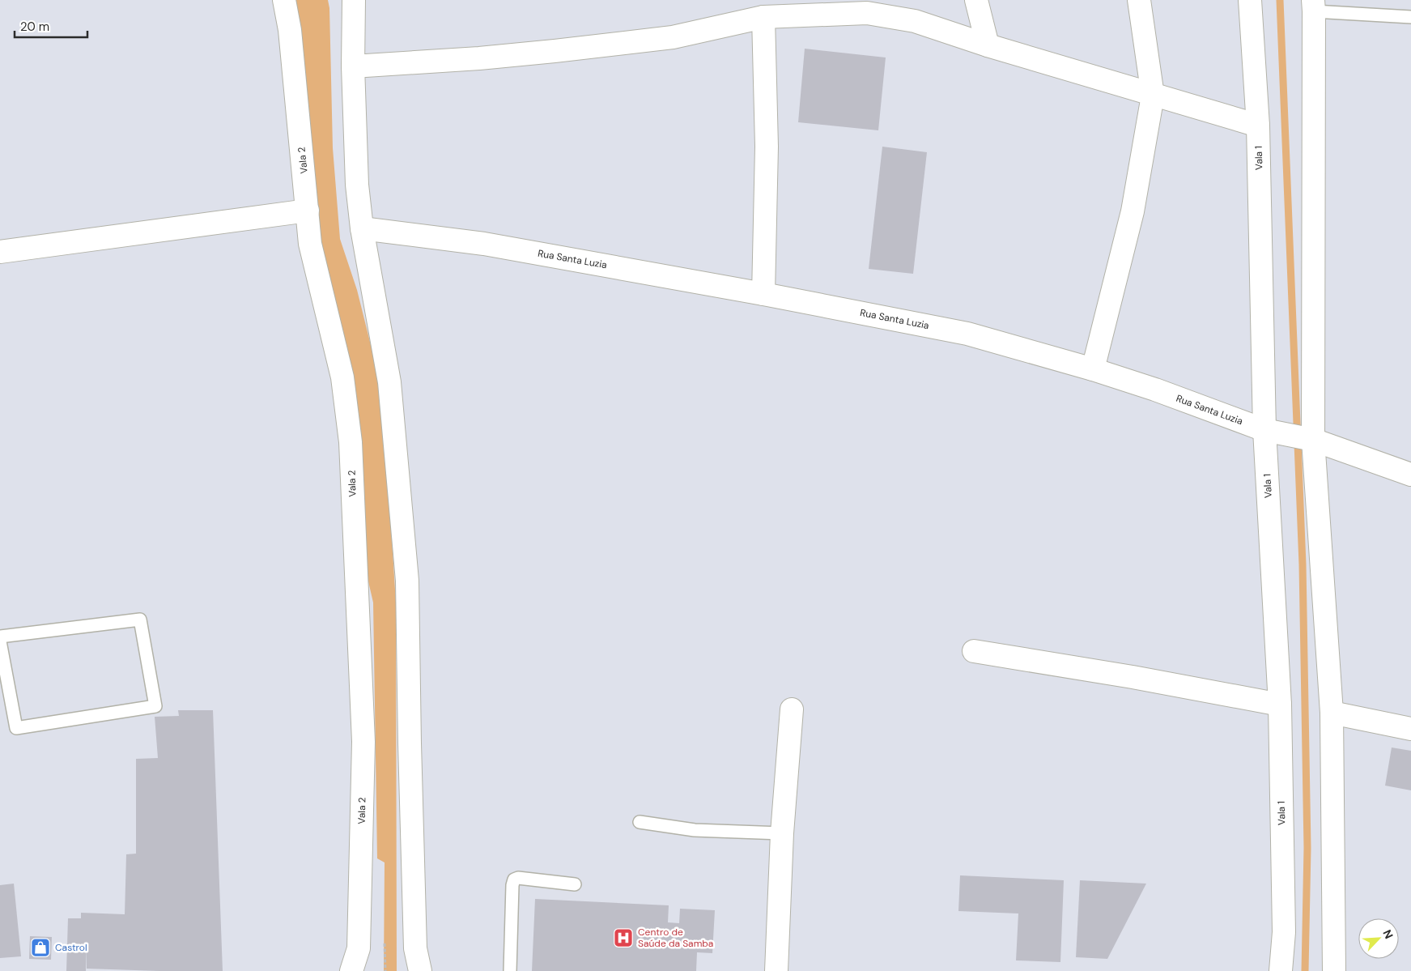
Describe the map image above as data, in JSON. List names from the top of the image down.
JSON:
{
  "streets": {
    "street": ["Vala 1", "Vala 2", "Rua Santa Luzia"]
  },
  "crossings": [
    ["Vala 1", "Rua Santa Luzia"]
  ],
  "places": {
    "hospital": ["Centro de Saúde da Samba"],
    "shop": ["Castrol"]
  },
  "scale_bar": "20 m",
  "north": "top right"
}
